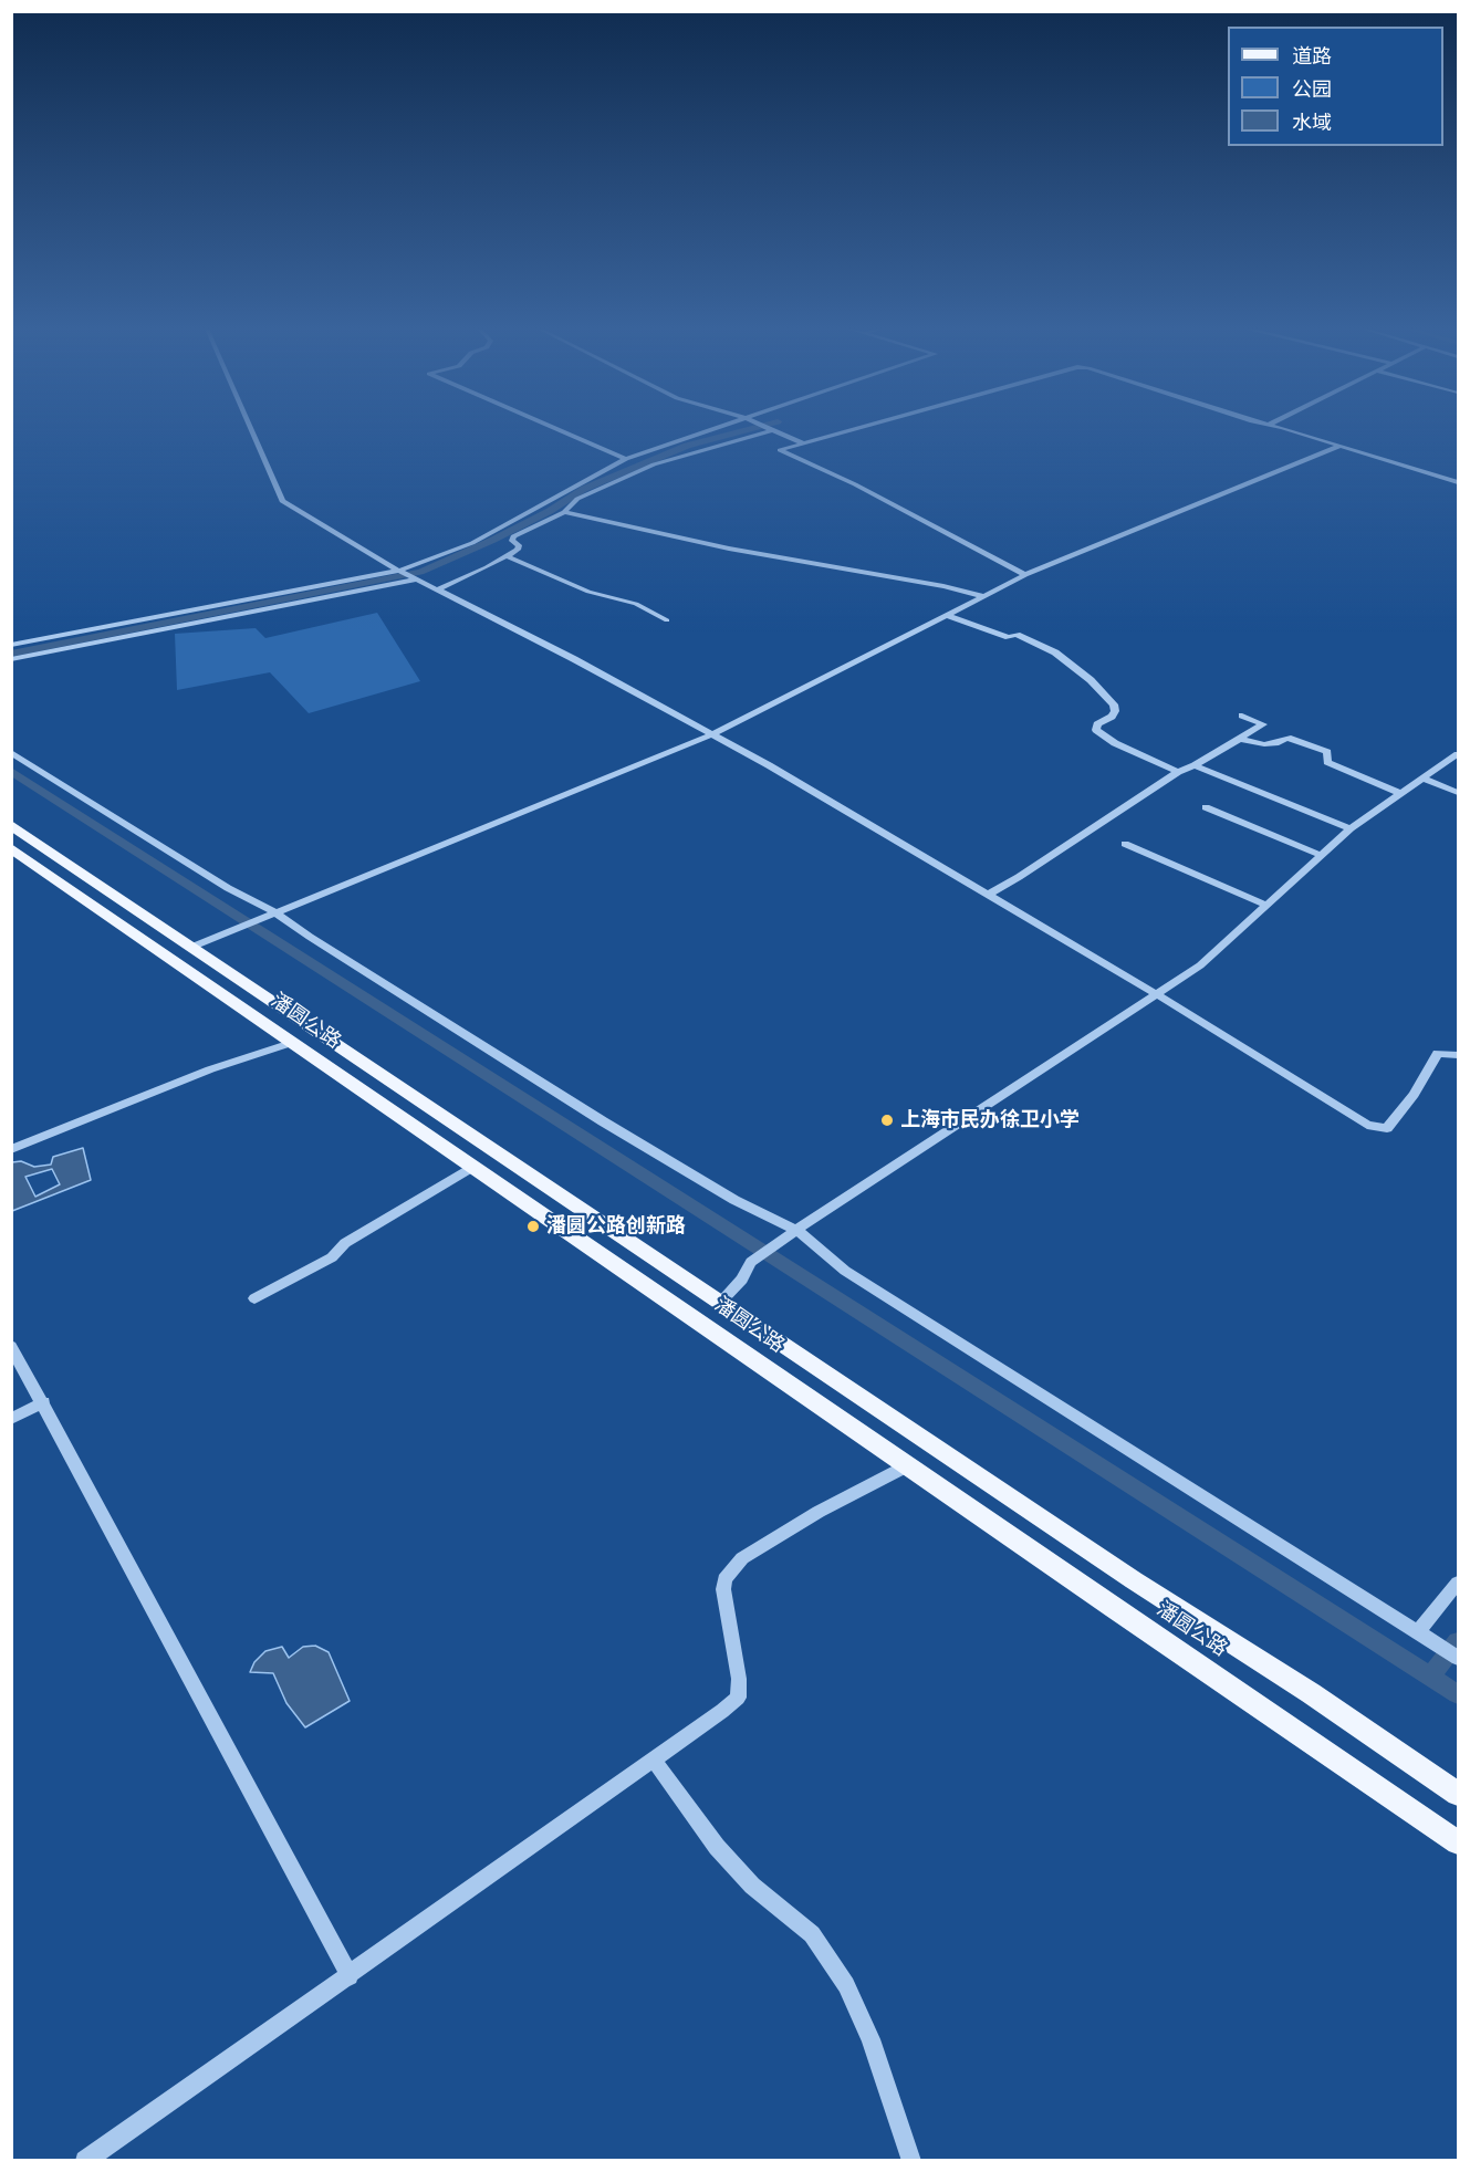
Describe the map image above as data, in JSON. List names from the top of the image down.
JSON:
{
  "streets": {
    "main road": ["潘圆公路"]
  },
  "places": ["上海市民办徐卫小学", "潘圆公路创新路"],
  "legend": ["道路", "公园", "水域"]
}
